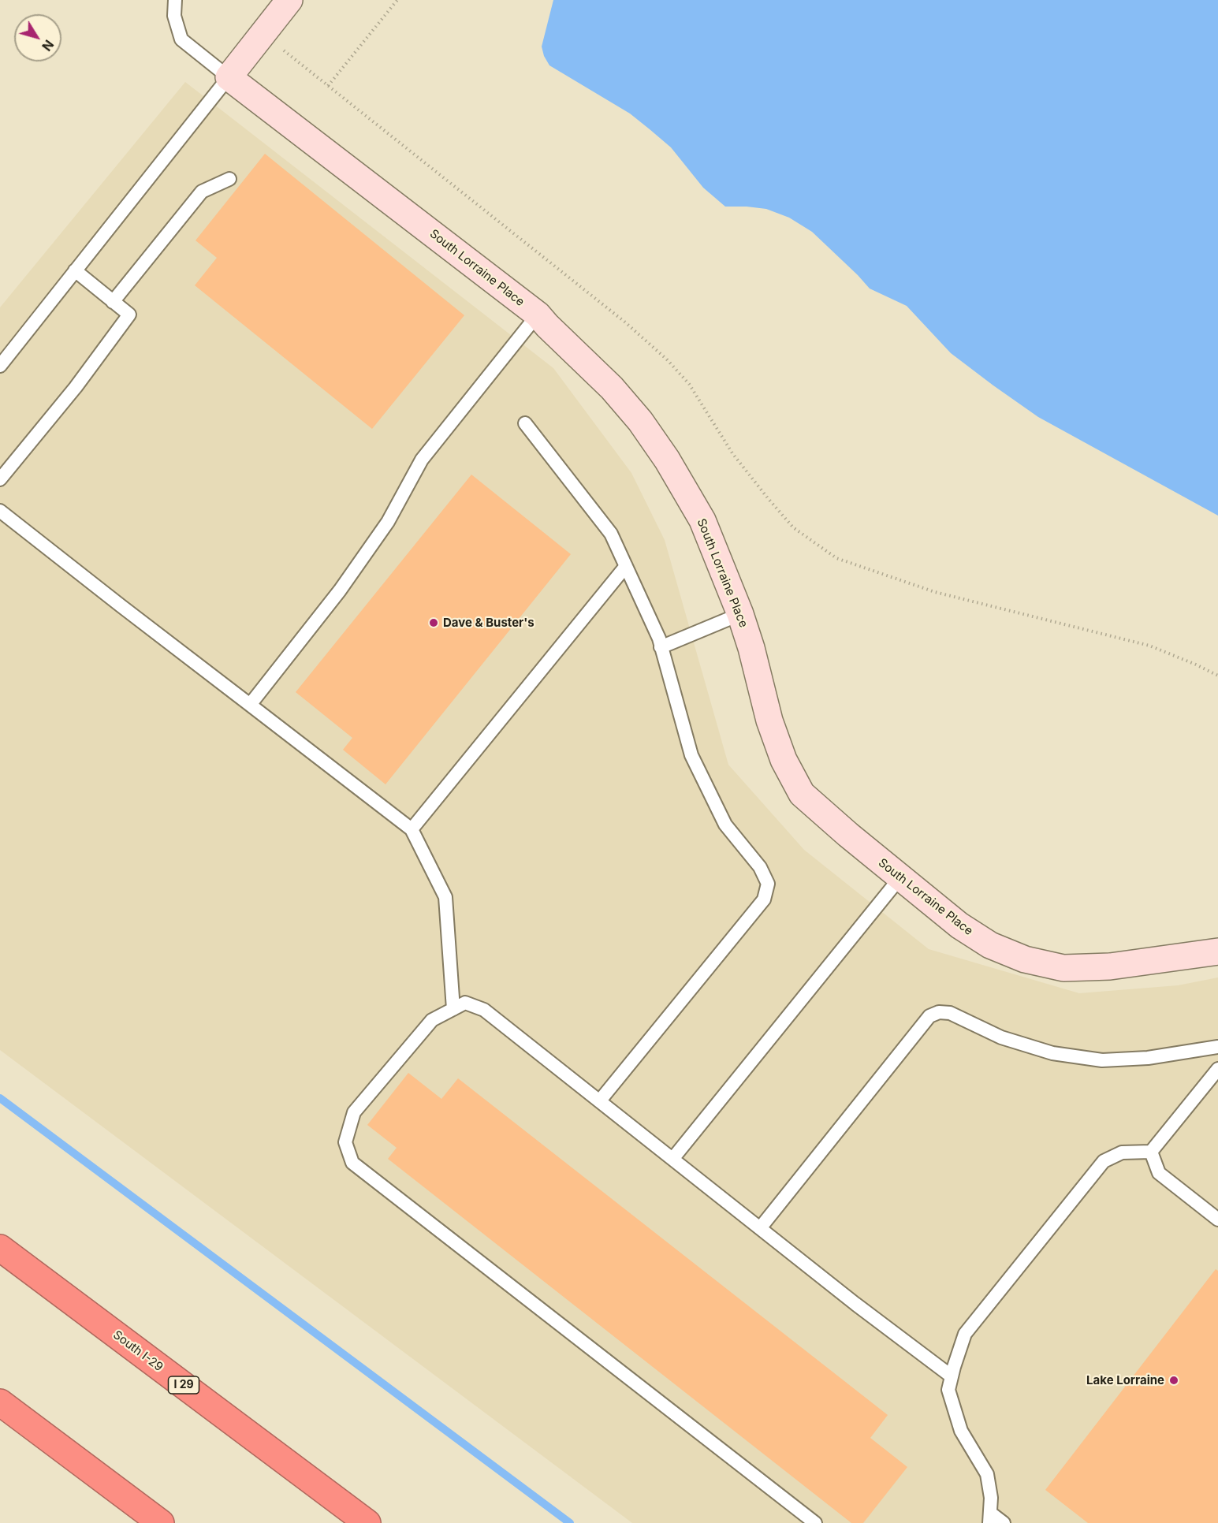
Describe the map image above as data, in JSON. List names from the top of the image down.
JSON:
{
  "streets": {
    "highway": ["South I-29", "I 29"],
    "street": ["South Lorraine Place"]
  },
  "places": ["Dave & Buster's", "Lake Lorraine"],
  "north": "bottom right"
}
